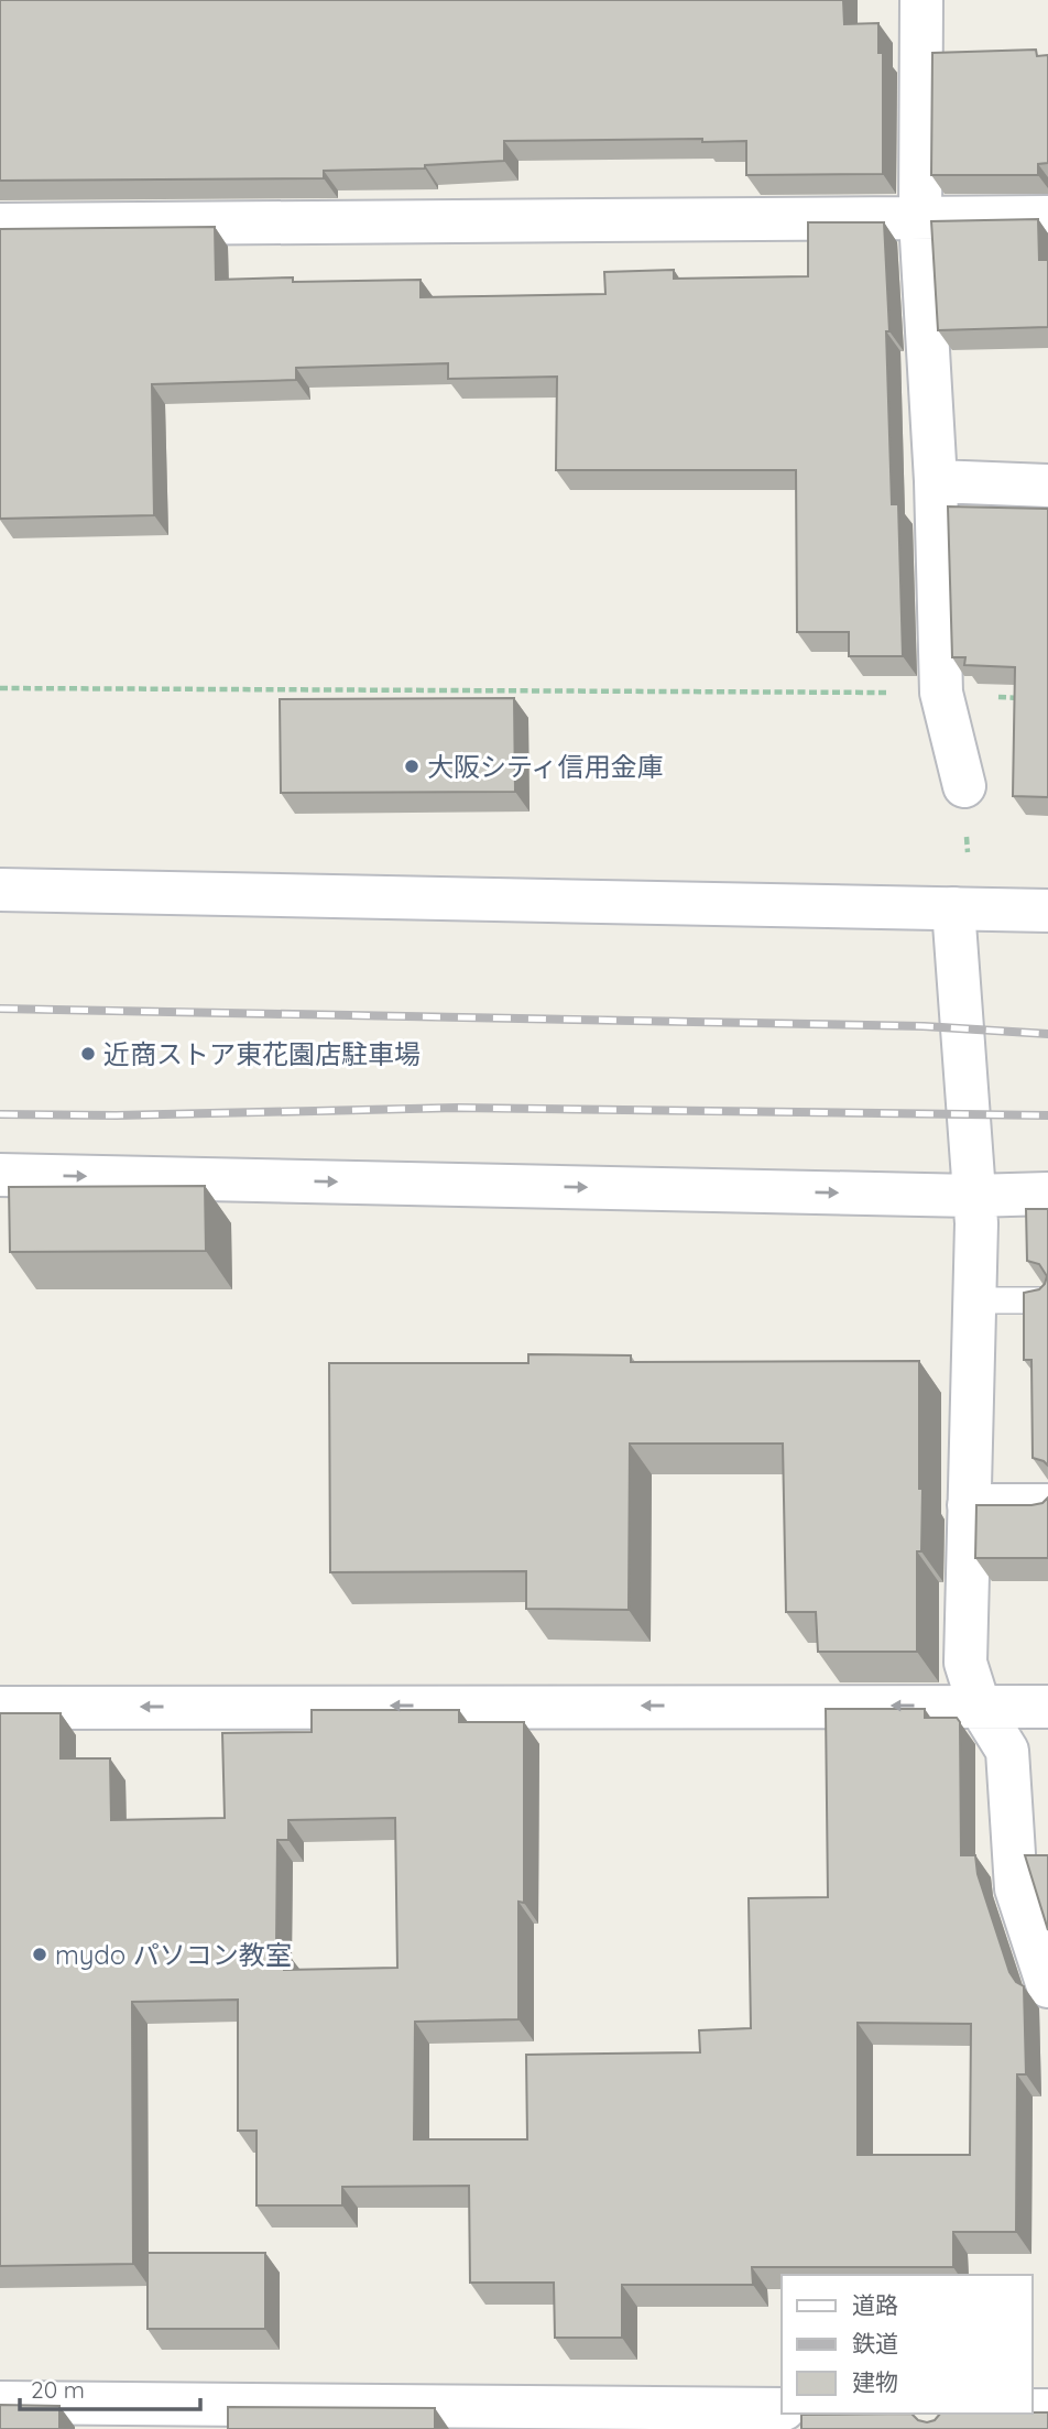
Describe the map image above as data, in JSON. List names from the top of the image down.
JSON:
{
  "places": ["大阪シティ信用金庫", "近商ストア東花園店駐車場", "mydo パソコン教室"],
  "legend": ["道路", "鉄道", "建物"],
  "scale_bar": "20 m"
}
